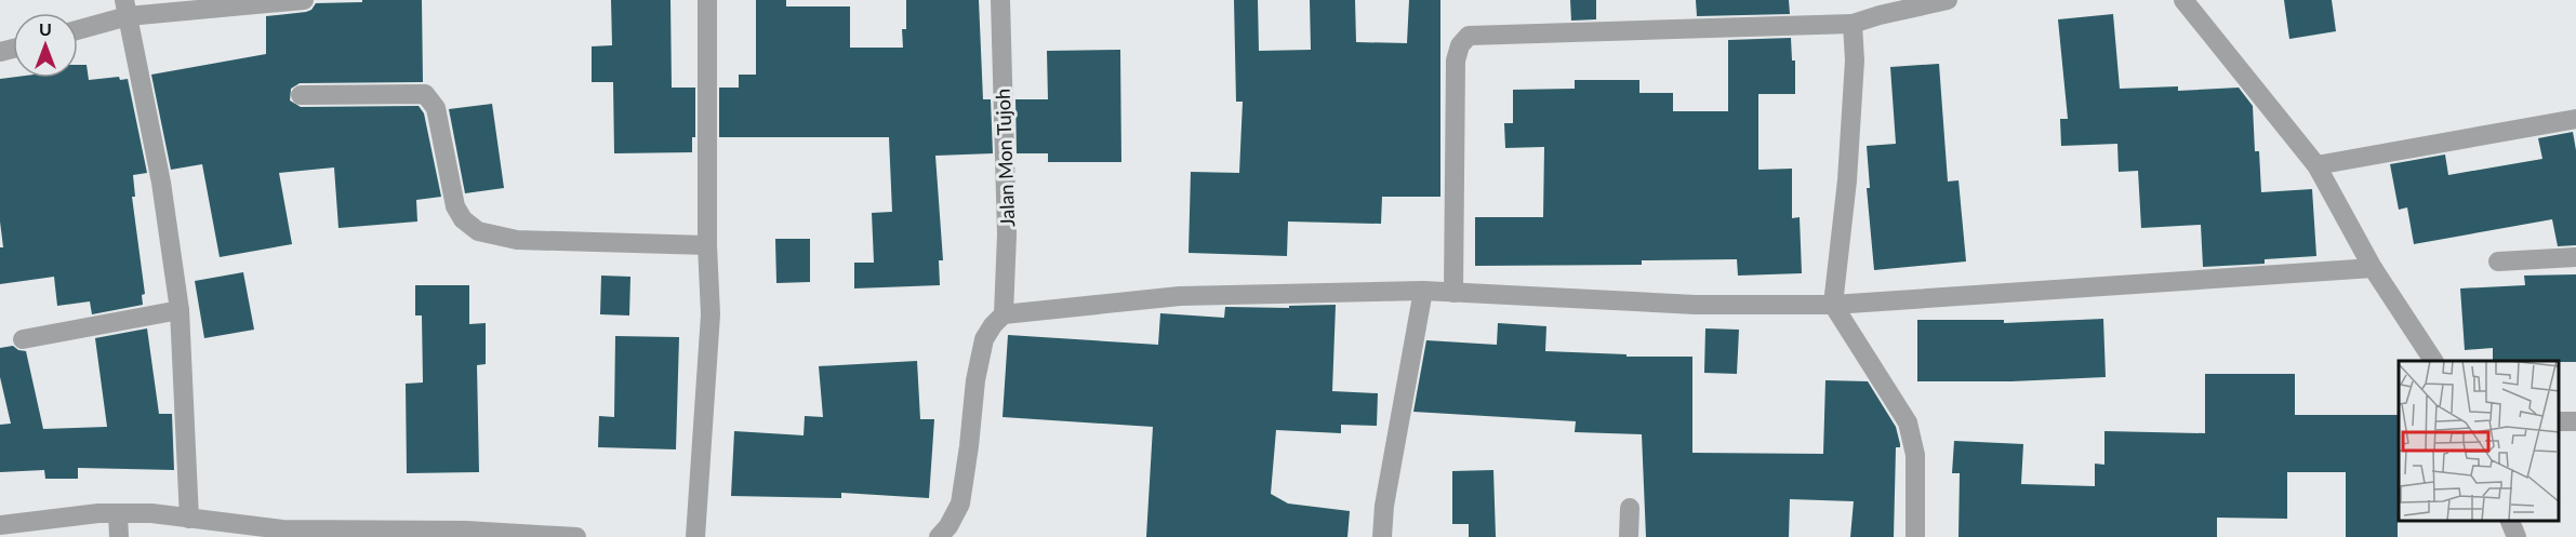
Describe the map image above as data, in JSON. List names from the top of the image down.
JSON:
{
  "streets": {
    "street": ["Jalan Mon Tujoh"]
  },
  "north": "top"
}
